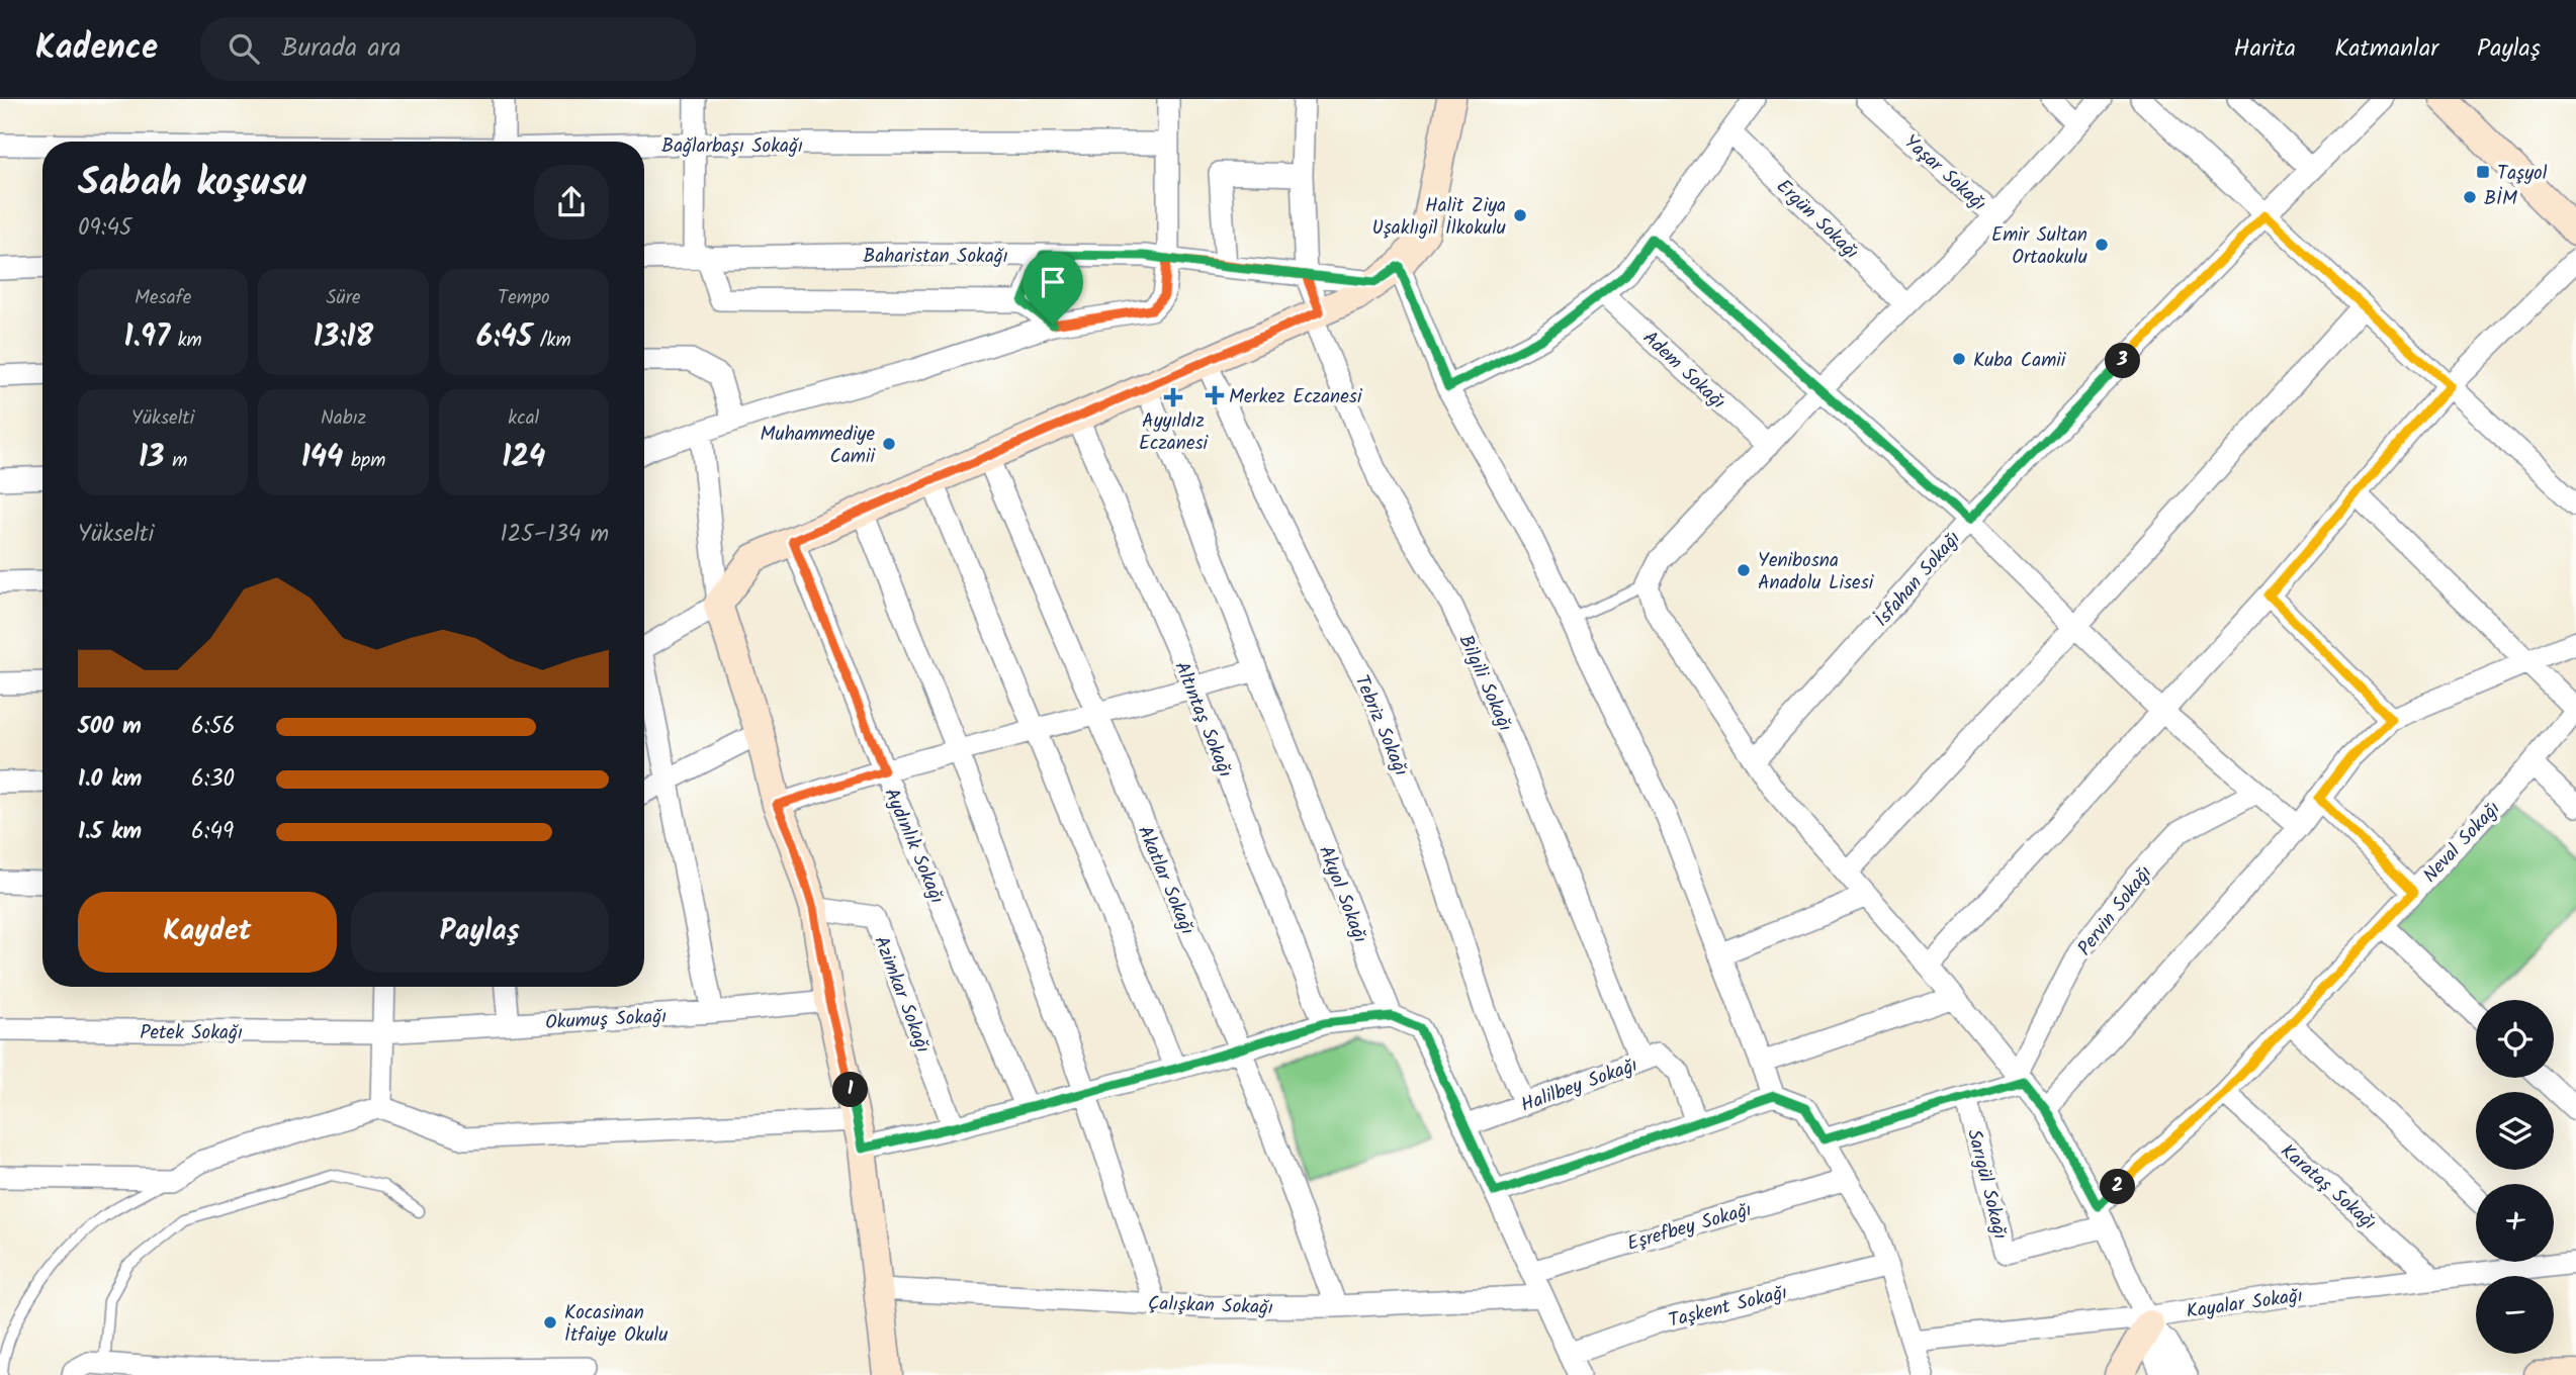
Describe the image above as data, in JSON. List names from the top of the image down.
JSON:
{
  "streets": {
    "street": [
      "Bağlarbaşı Sokağı",
      "Yaşar Sokağı",
      "Ergün Sokağı",
      "Baharistan Sokağı",
      "Adem Sokağı",
      "İsfahan Sokağı",
      "Bilgili Sokağı",
      "Altıntaş Sokağı",
      "Tebriz Sokağı",
      "Neval Sokağı",
      "Aydınlık Sokağı",
      "Akatlar Sokağı",
      "Akyol Sokağı",
      "Pervin Sokağı",
      "Azimkar Sokağı",
      "Okumuş Sokağı",
      "Petek Sokağı",
      "Halilbey Sokağı",
      "Sarıgül Sokağı",
      "Karataş Sokağı",
      "Eşrefbey Sokağı",
      "Kayalar Sokağı",
      "Çalışkan Sokağı",
      "Taşkent Sokağı"
    ]
  },
  "crossings": [
    ["Baharistan Sokağı", "Bilgili Sokağı"],
    ["Bilgili Sokağı", "Halilbey Sokağı"],
    ["Tebriz Sokağı", "Halilbey Sokağı"],
    ["Neval Sokağı", "Karataş Sokağı"],
    ["Akatlar Sokağı", "Çalışkan Sokağı"],
    ["Okumuş Sokağı", "Petek Sokağı"],
    ["Karataş Sokağı", "Kayalar Sokağı"]
  ],
  "places": {
    "transit": ["Taşyol"],
    "other": [
      "BİM",
      "Halit Ziya Uşaklıgil İlkokulu",
      "Emir Sultan Ortaokulu",
      "Kuba Camii",
      "Muhammediye Camii",
      "Yenibosna Anadolu Lisesi",
      "Kocasinan İtfaiye Okulu"
    ],
    "health": ["Merkez Eczanesi", "Ayyıldız Eczanesi"]
  },
  "page": {
    "header": "Kadence",
    "search": "Burada ara",
    "nav": ["Harita", "Katmanlar", "Paylaş"],
    "heading": ["Sabah koşusu", "09:45"],
    "stats": [
      ["Mesafe", "1.97 km"],
      ["Süre", "13:18"],
      ["Tempo", "6:45 /km"],
      ["Yükselti", "13 m"],
      ["Nabız", "144 bpm"],
      ["kcal", "124"]
    ],
    "pins": ["3", "1", "2"],
    "chart": ["Yükselti", "125–134 m"],
    "list": [
      {
        "name": "500 m",
        "note": "6:56"
      },
      {
        "name": "1.0 km",
        "note": "6:30"
      },
      {
        "name": "1.5 km",
        "note": "6:49"
      }
    ],
    "buttons": ["Kaydet", "Paylaş"],
    "map_buttons": ["+", "−"]
  }
}
